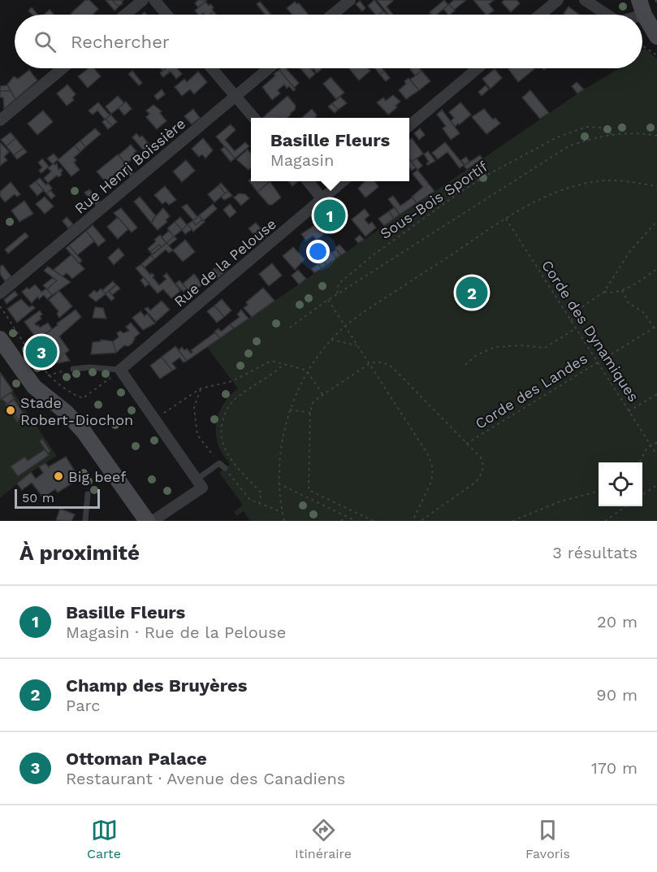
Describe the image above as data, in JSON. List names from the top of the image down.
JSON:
{
  "streets": {
    "street": ["Rue Henri Boissière", "Rue de la Pelouse"],
    "path": ["Sous-Bois Sportif", "Corde des Dynamiques", "Corde des Landes"]
  },
  "crossings": [
    ["Corde des Dynamiques", "Corde des Landes"]
  ],
  "places": ["Stade Robert-Diochon", "Big beef"],
  "scale_bar": "50 m",
  "page": {
    "search": "Rechercher",
    "popup": ["Basille Fleurs", "Magasin"],
    "pins": ["1", "2", "3"],
    "scale": "50 m",
    "heading": ["À proximité", "3 résultats"],
    "list": [
      {
        "mark": "1",
        "name": "Basille Fleurs",
        "note": "Magasin · Rue de la Pelouse",
        "value": "20 m"
      },
      {
        "mark": "2",
        "name": "Champ des Bruyères",
        "note": "Parc",
        "value": "90 m"
      },
      {
        "mark": "3",
        "name": "Ottoman Palace",
        "note": "Restaurant · Avenue des Canadiens",
        "value": "170 m"
      }
    ],
    "nav": ["Carte", "Itinéraire", "Favoris"]
  }
}
